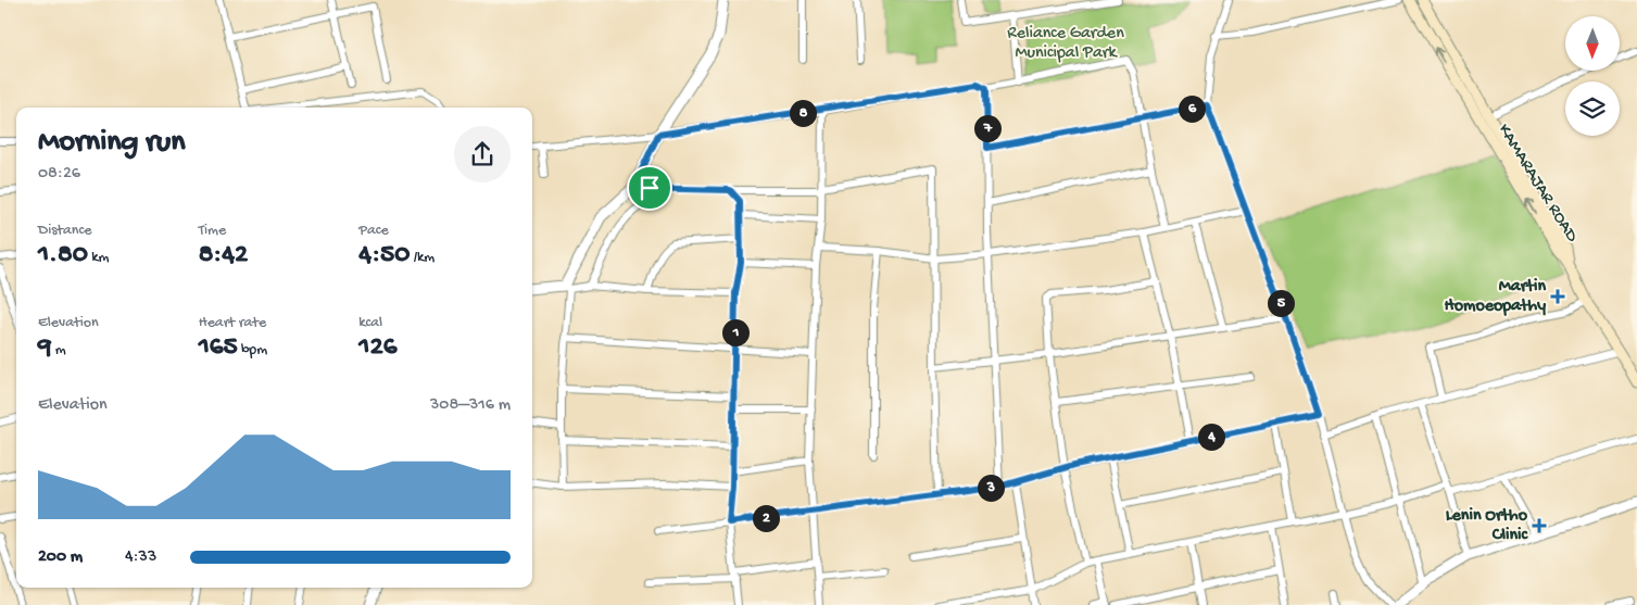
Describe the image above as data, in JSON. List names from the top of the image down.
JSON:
{
  "streets": {
    "main road": ["KAMARAJAR ROAD"]
  },
  "parks": ["Reliance Garden Municipal Park"],
  "places": {
    "health": ["Martin Homoeopathy", "Lenin Ortho Clinic"]
  },
  "north": "bottom",
  "page": {
    "pins": [
      "6",
      "8",
      "7",
      "5",
      "1",
      "4",
      "3",
      "2"
    ],
    "heading": ["Morning run", "08:26"],
    "stats": [
      ["Distance", "1.80 km"],
      ["Time", "8:42"],
      ["Pace", "4:50 /km"],
      ["Elevation", "9 m"],
      ["Heart rate", "165 bpm"],
      ["kcal", "126"]
    ],
    "chart": ["Elevation", "308–316 m"],
    "list": [
      {
        "name": "200 m",
        "note": "4:33"
      }
    ]
  }
}
